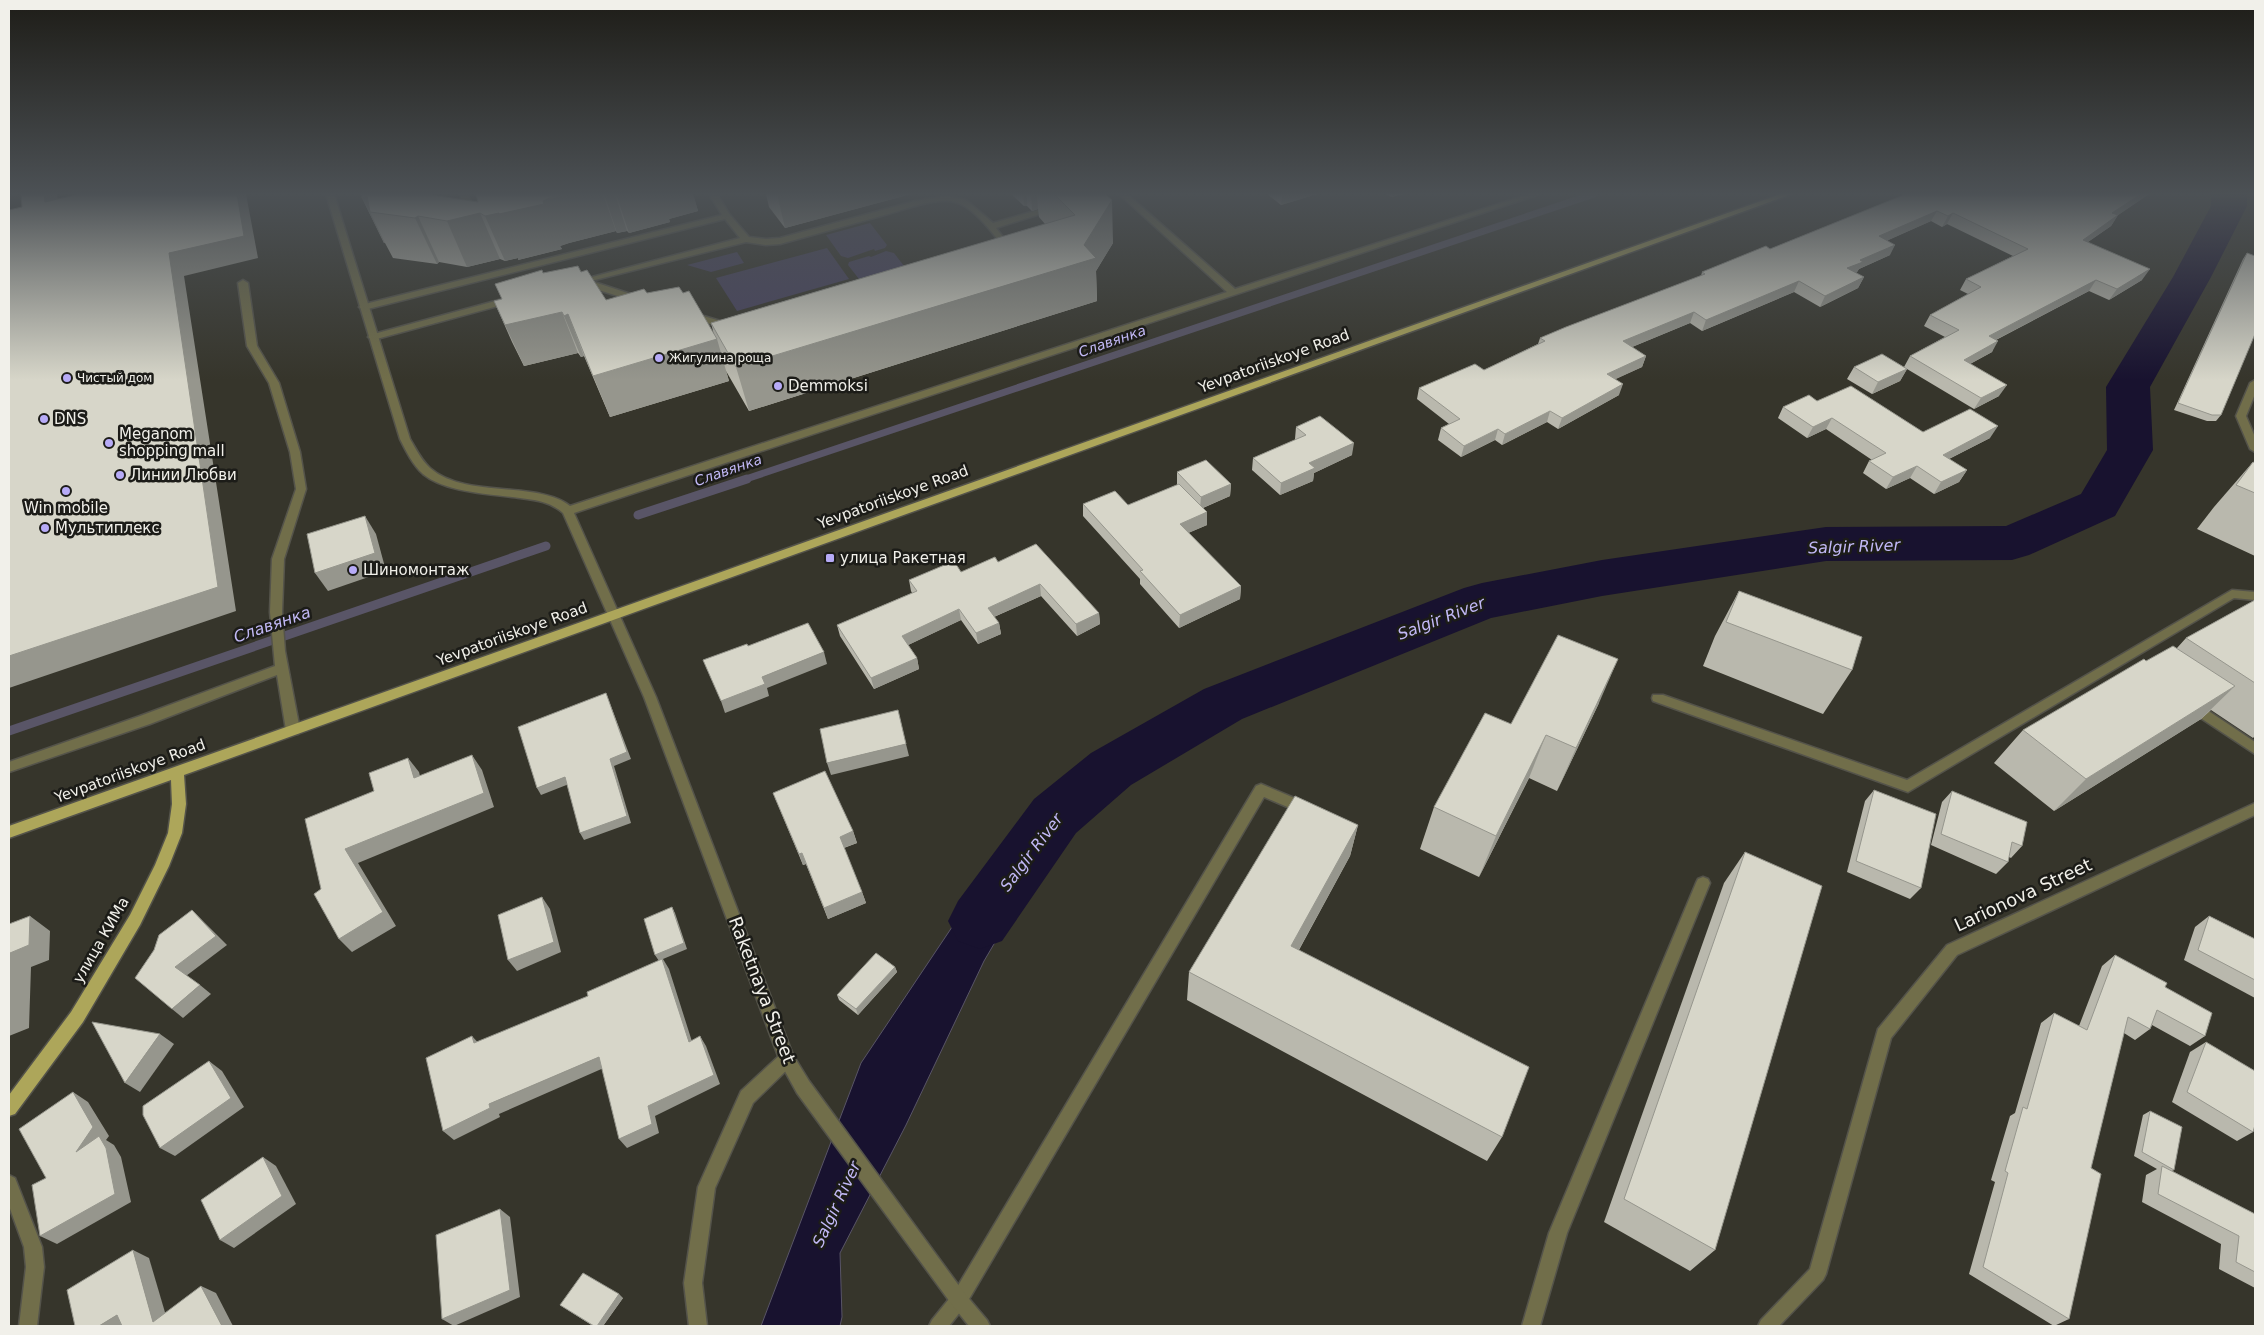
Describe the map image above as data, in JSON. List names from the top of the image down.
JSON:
{
  "streets": {
    "main road": ["Yevpatoriiskoye Road", "улица КИМа"],
    "street": ["Larionova Street", "Raketnaya Street"]
  },
  "crossings": [
    ["Yevpatoriiskoye Road", "улица КИМа"],
    ["Yevpatoriiskoye Road", "Raketnaya Street"]
  ],
  "water": ["Славянка", "Salgir River"],
  "places": {
    "other": [
      "Жигулина роща",
      "Чистый дом",
      "Demmoksi",
      "DNS",
      "Meganom shopping mall",
      "Линии Любви",
      "Win mobile",
      "Мультиплекс",
      "Шиномонтаж"
    ],
    "transit": ["улица Ракетная"]
  }
}
